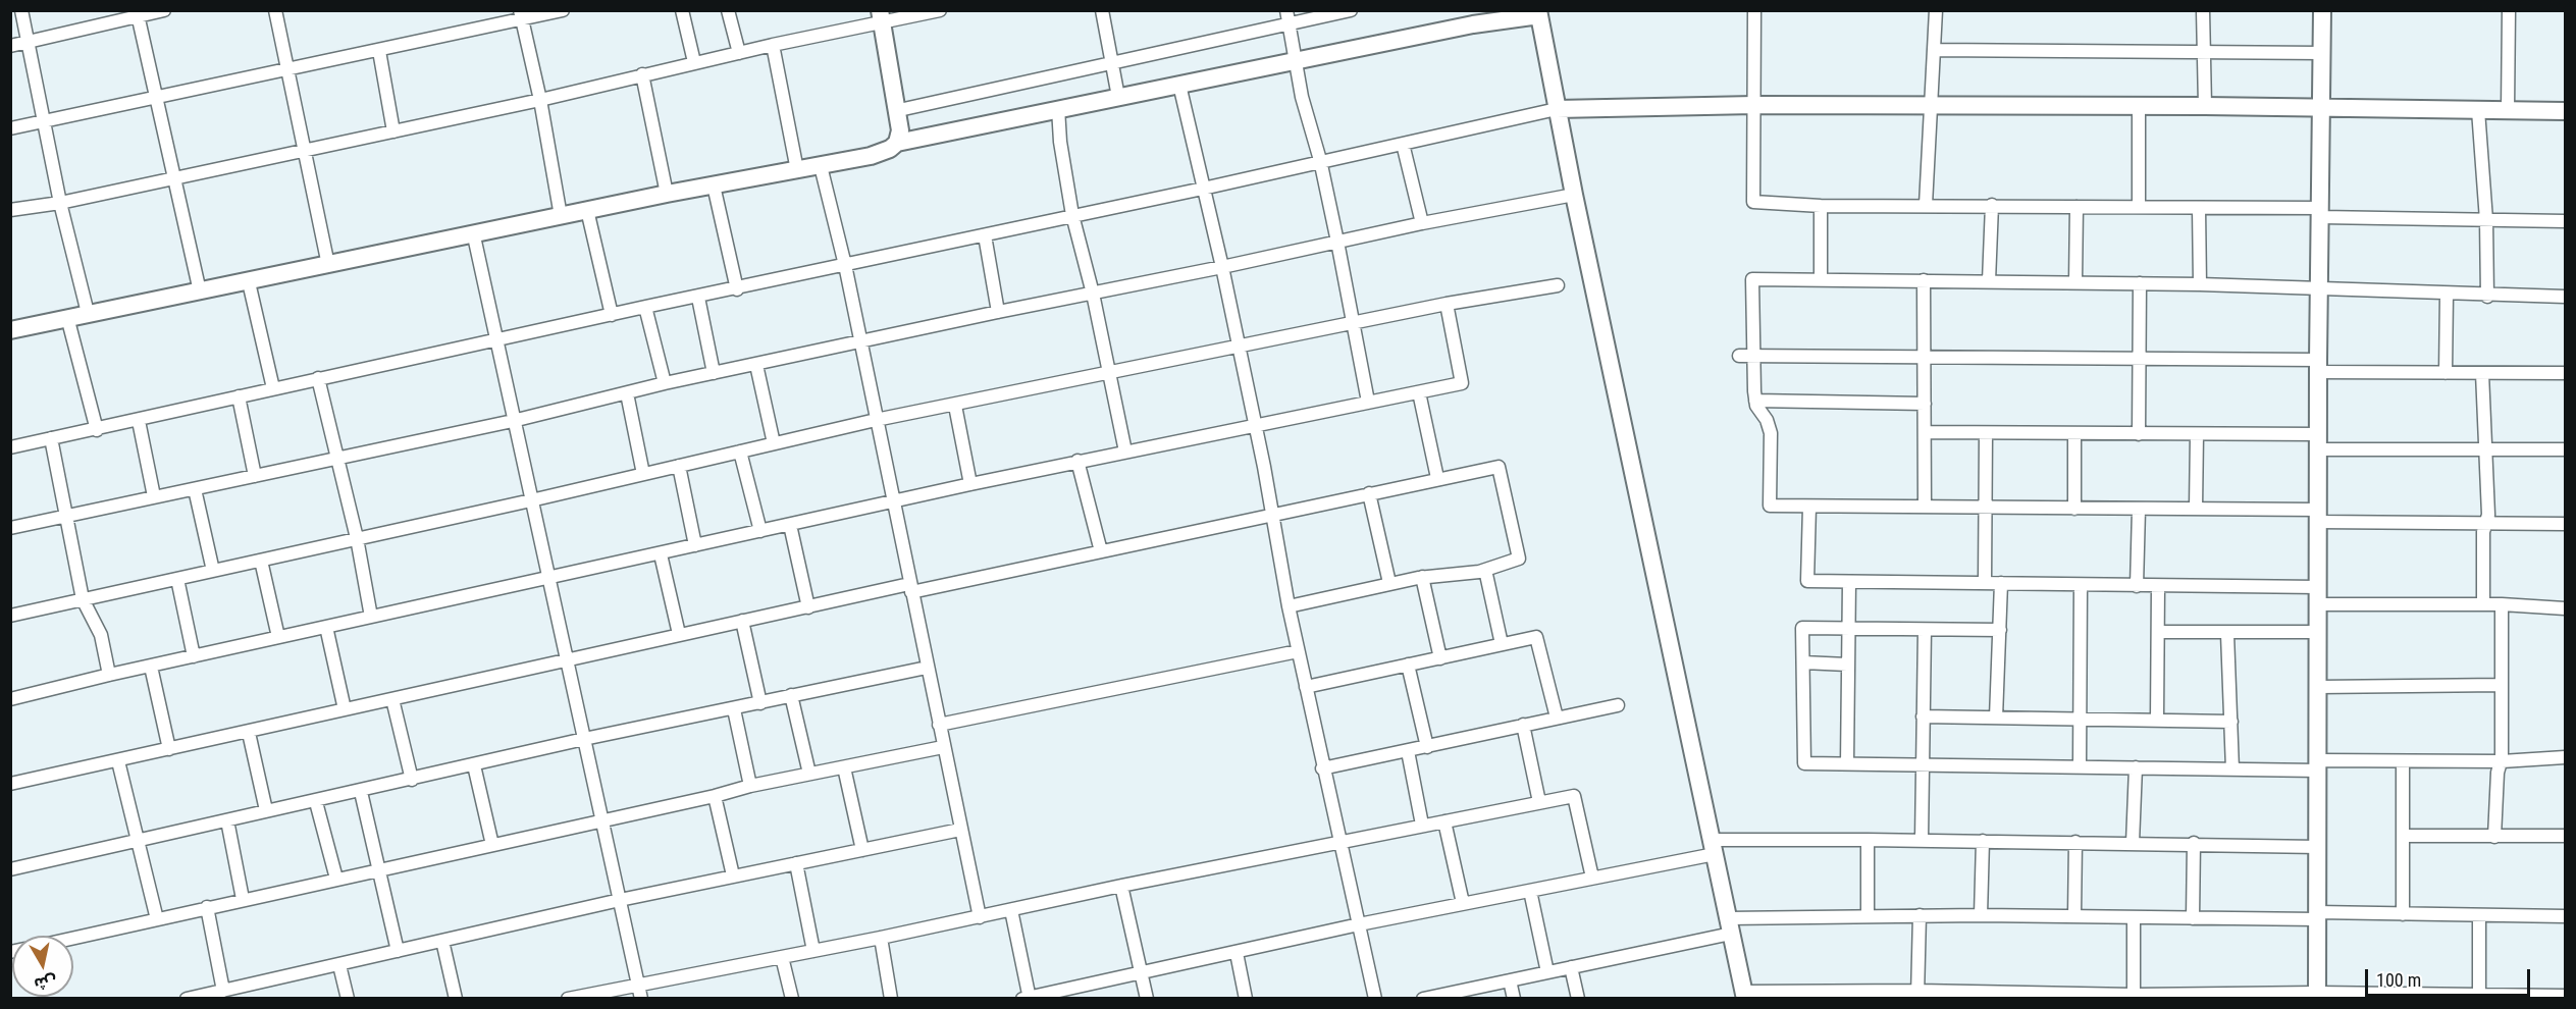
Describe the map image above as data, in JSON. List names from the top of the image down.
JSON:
{
  "scale_bar": "100 m",
  "north": "bottom"
}
